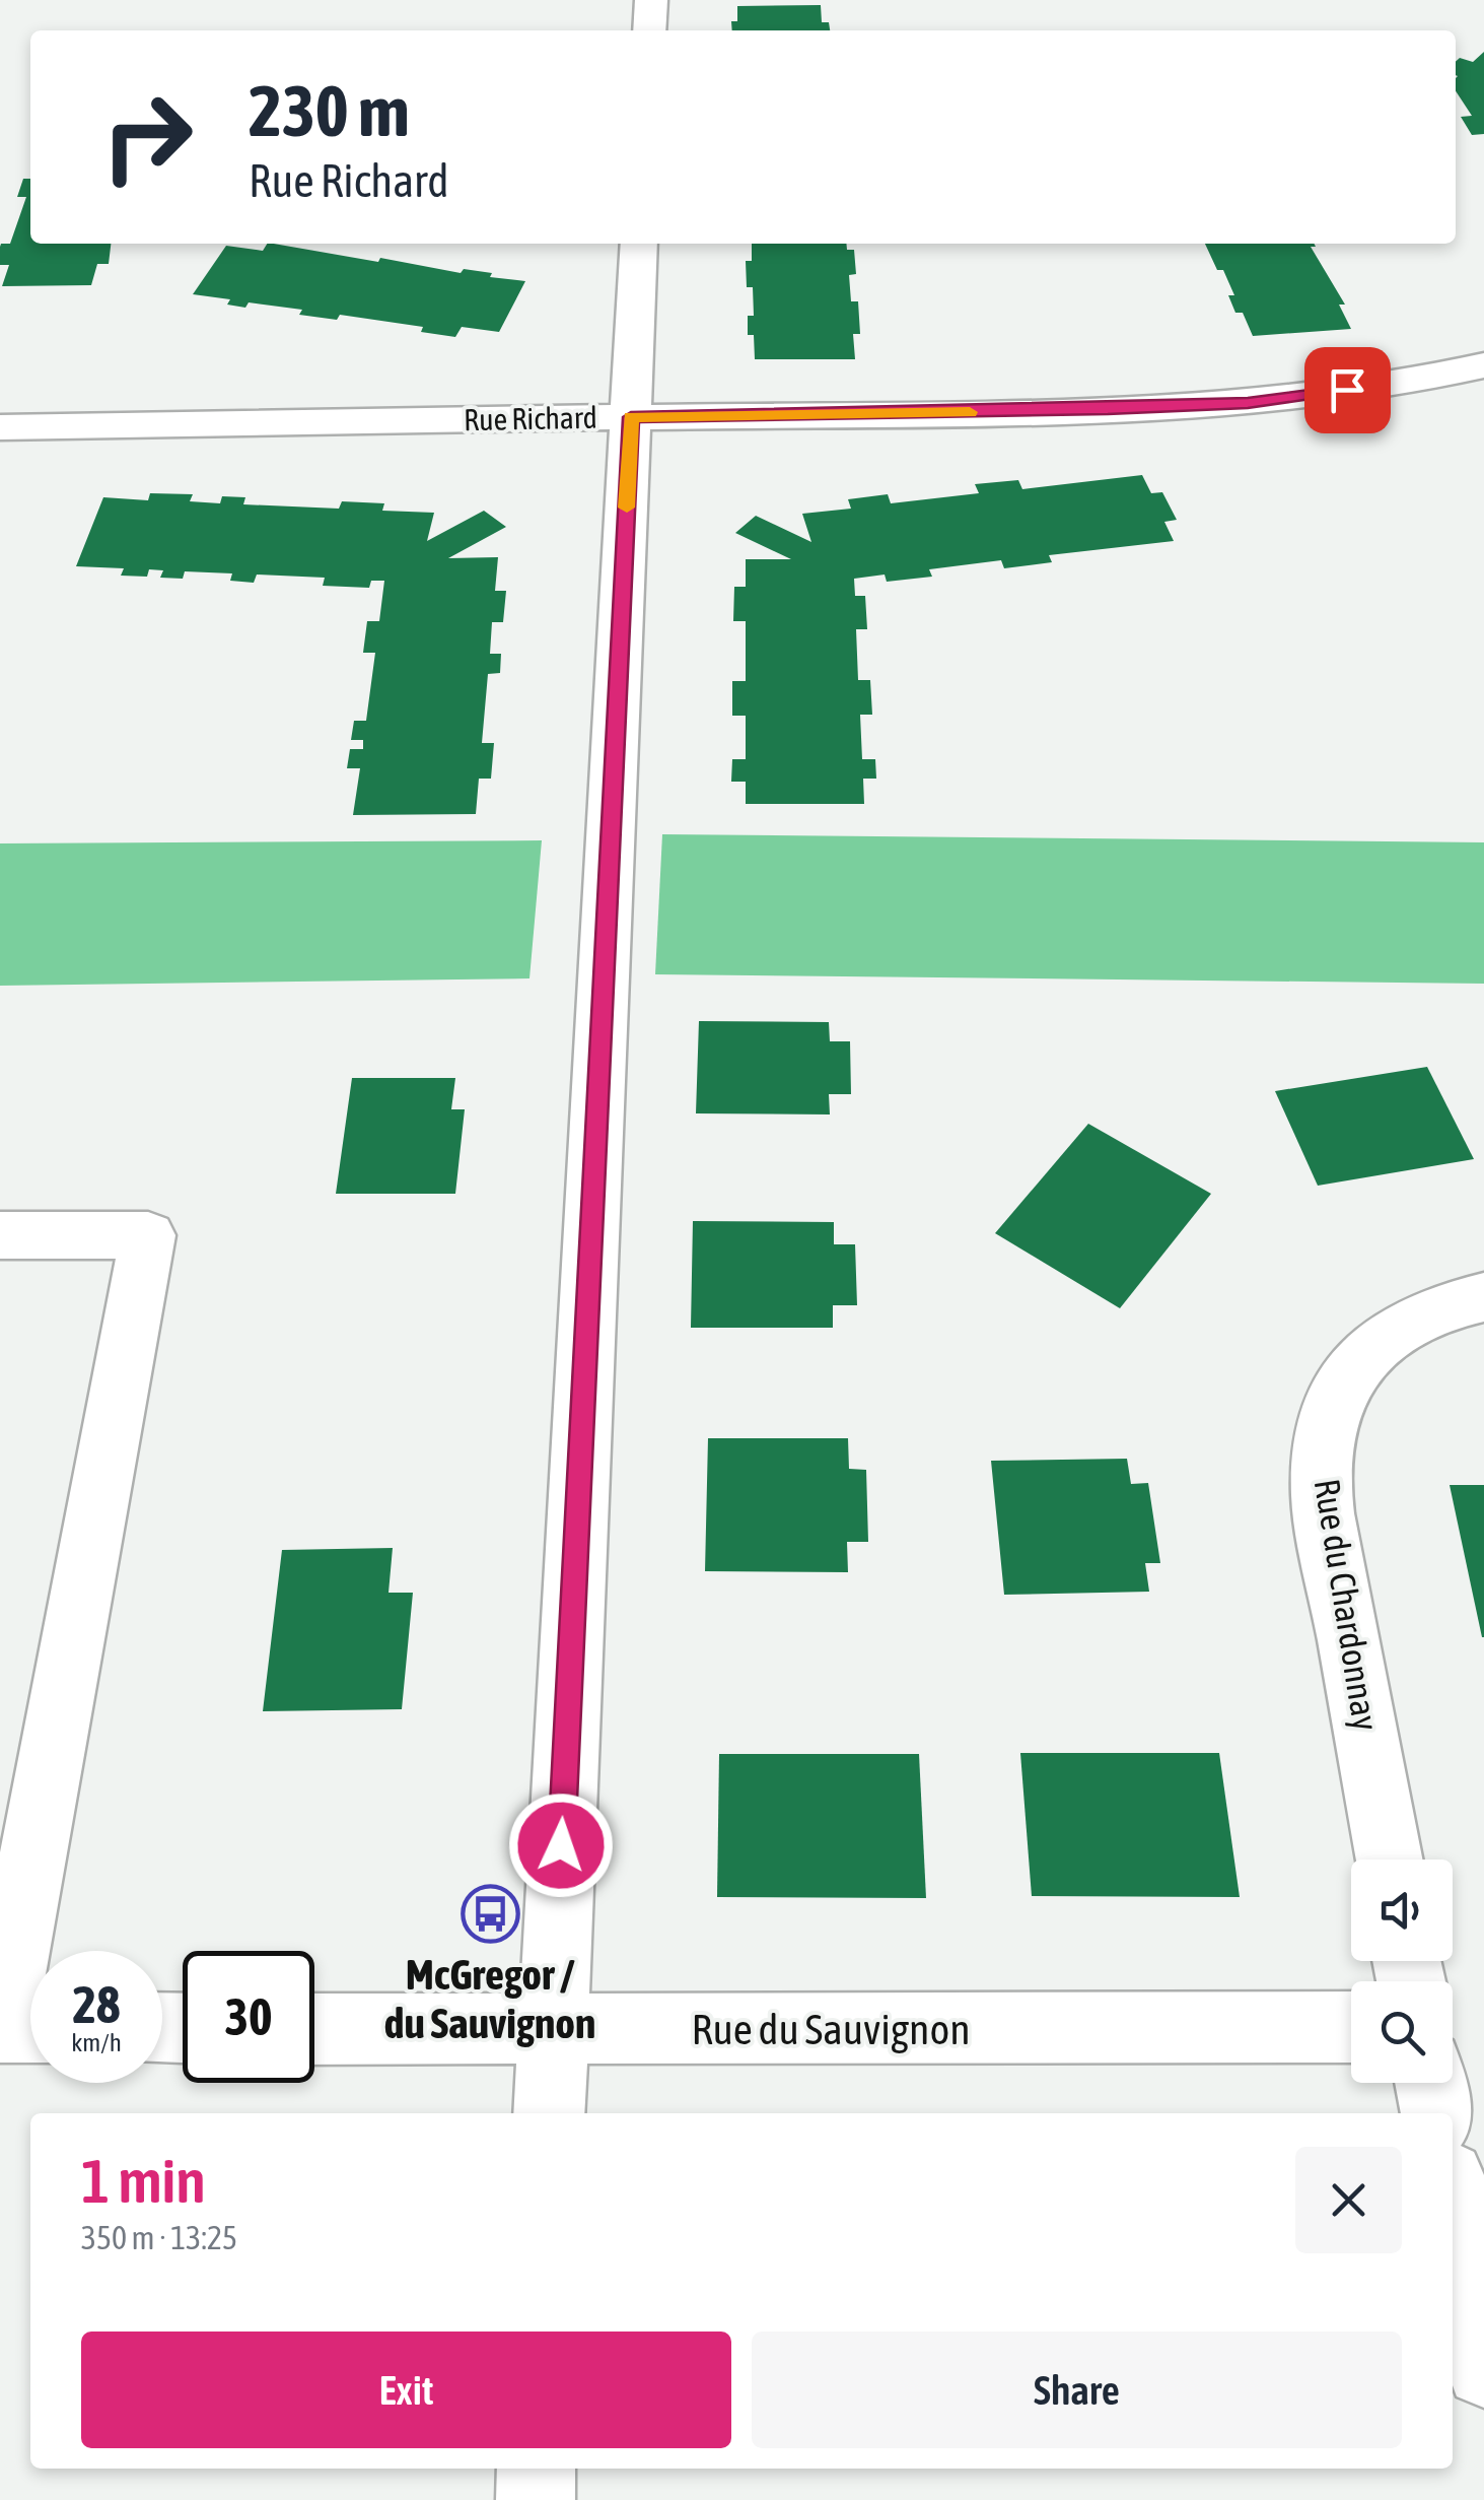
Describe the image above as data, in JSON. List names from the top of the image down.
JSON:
{
  "streets": {
    "street": ["Rue Richard", "Rue du Chardonnay", "Rue du Sauvignon"]
  },
  "places": {
    "bus stop": ["McGregor / du Sauvignon"]
  },
  "page": {
    "turn": ["230 m", "Rue Richard"],
    "speed": "28 km/h",
    "limit": "30",
    "heading": ["1 min", "350 m · 13:25"],
    "buttons": ["Exit", "Share"]
  }
}
